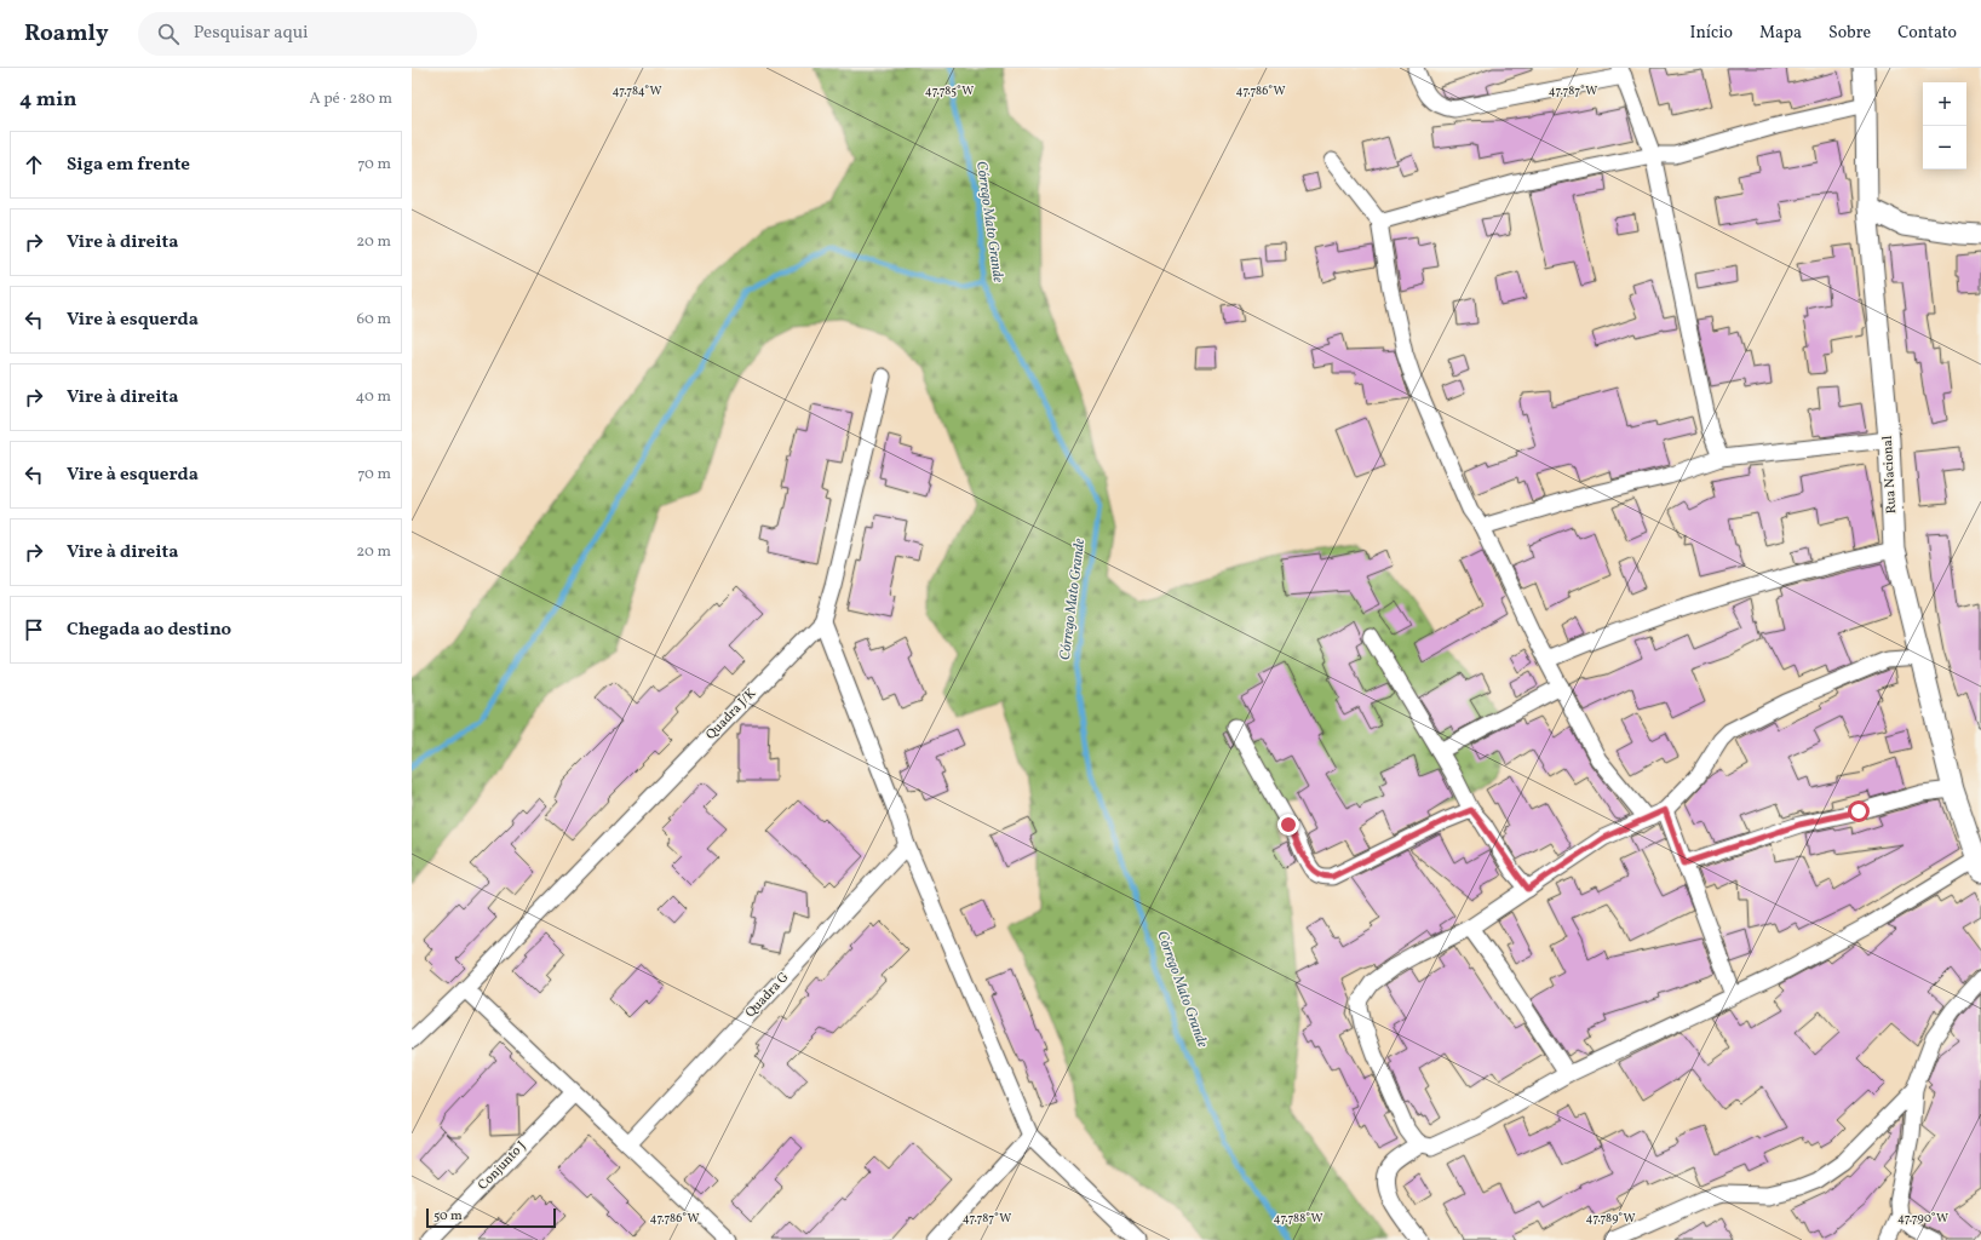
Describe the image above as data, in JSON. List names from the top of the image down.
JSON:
{
  "streets": {
    "street": [
      "Rua Nacional",
      "Quadra J/K",
      "Quadra G",
      "Conjunto J"
    ]
  },
  "water": ["Córrego Mato Grande"],
  "scale_bar": "50 m",
  "page": {
    "header": "Roamly",
    "search": "Pesquisar aqui",
    "nav": [
      "Início",
      "Mapa",
      "Sobre",
      "Contato"
    ],
    "heading": ["4 min", "A pé · 280 m"],
    "map_buttons": ["+", "−"],
    "list": [
      ["Siga em frente", "70 m"],
      ["Vire à direita", "20 m"],
      ["Vire à esquerda", "60 m"],
      ["Vire à direita", "40 m"],
      ["Vire à esquerda", "70 m"],
      ["Vire à direita", "20 m"],
      "Chegada ao destino"
    ],
    "scale": "50 m"
  },
  "coordinates": [
    "47.784°W",
    "47.785°W",
    "47.786°W",
    "47.787°W",
    "47.788°W",
    "47.789°W",
    "47.790°W"
  ]
}
